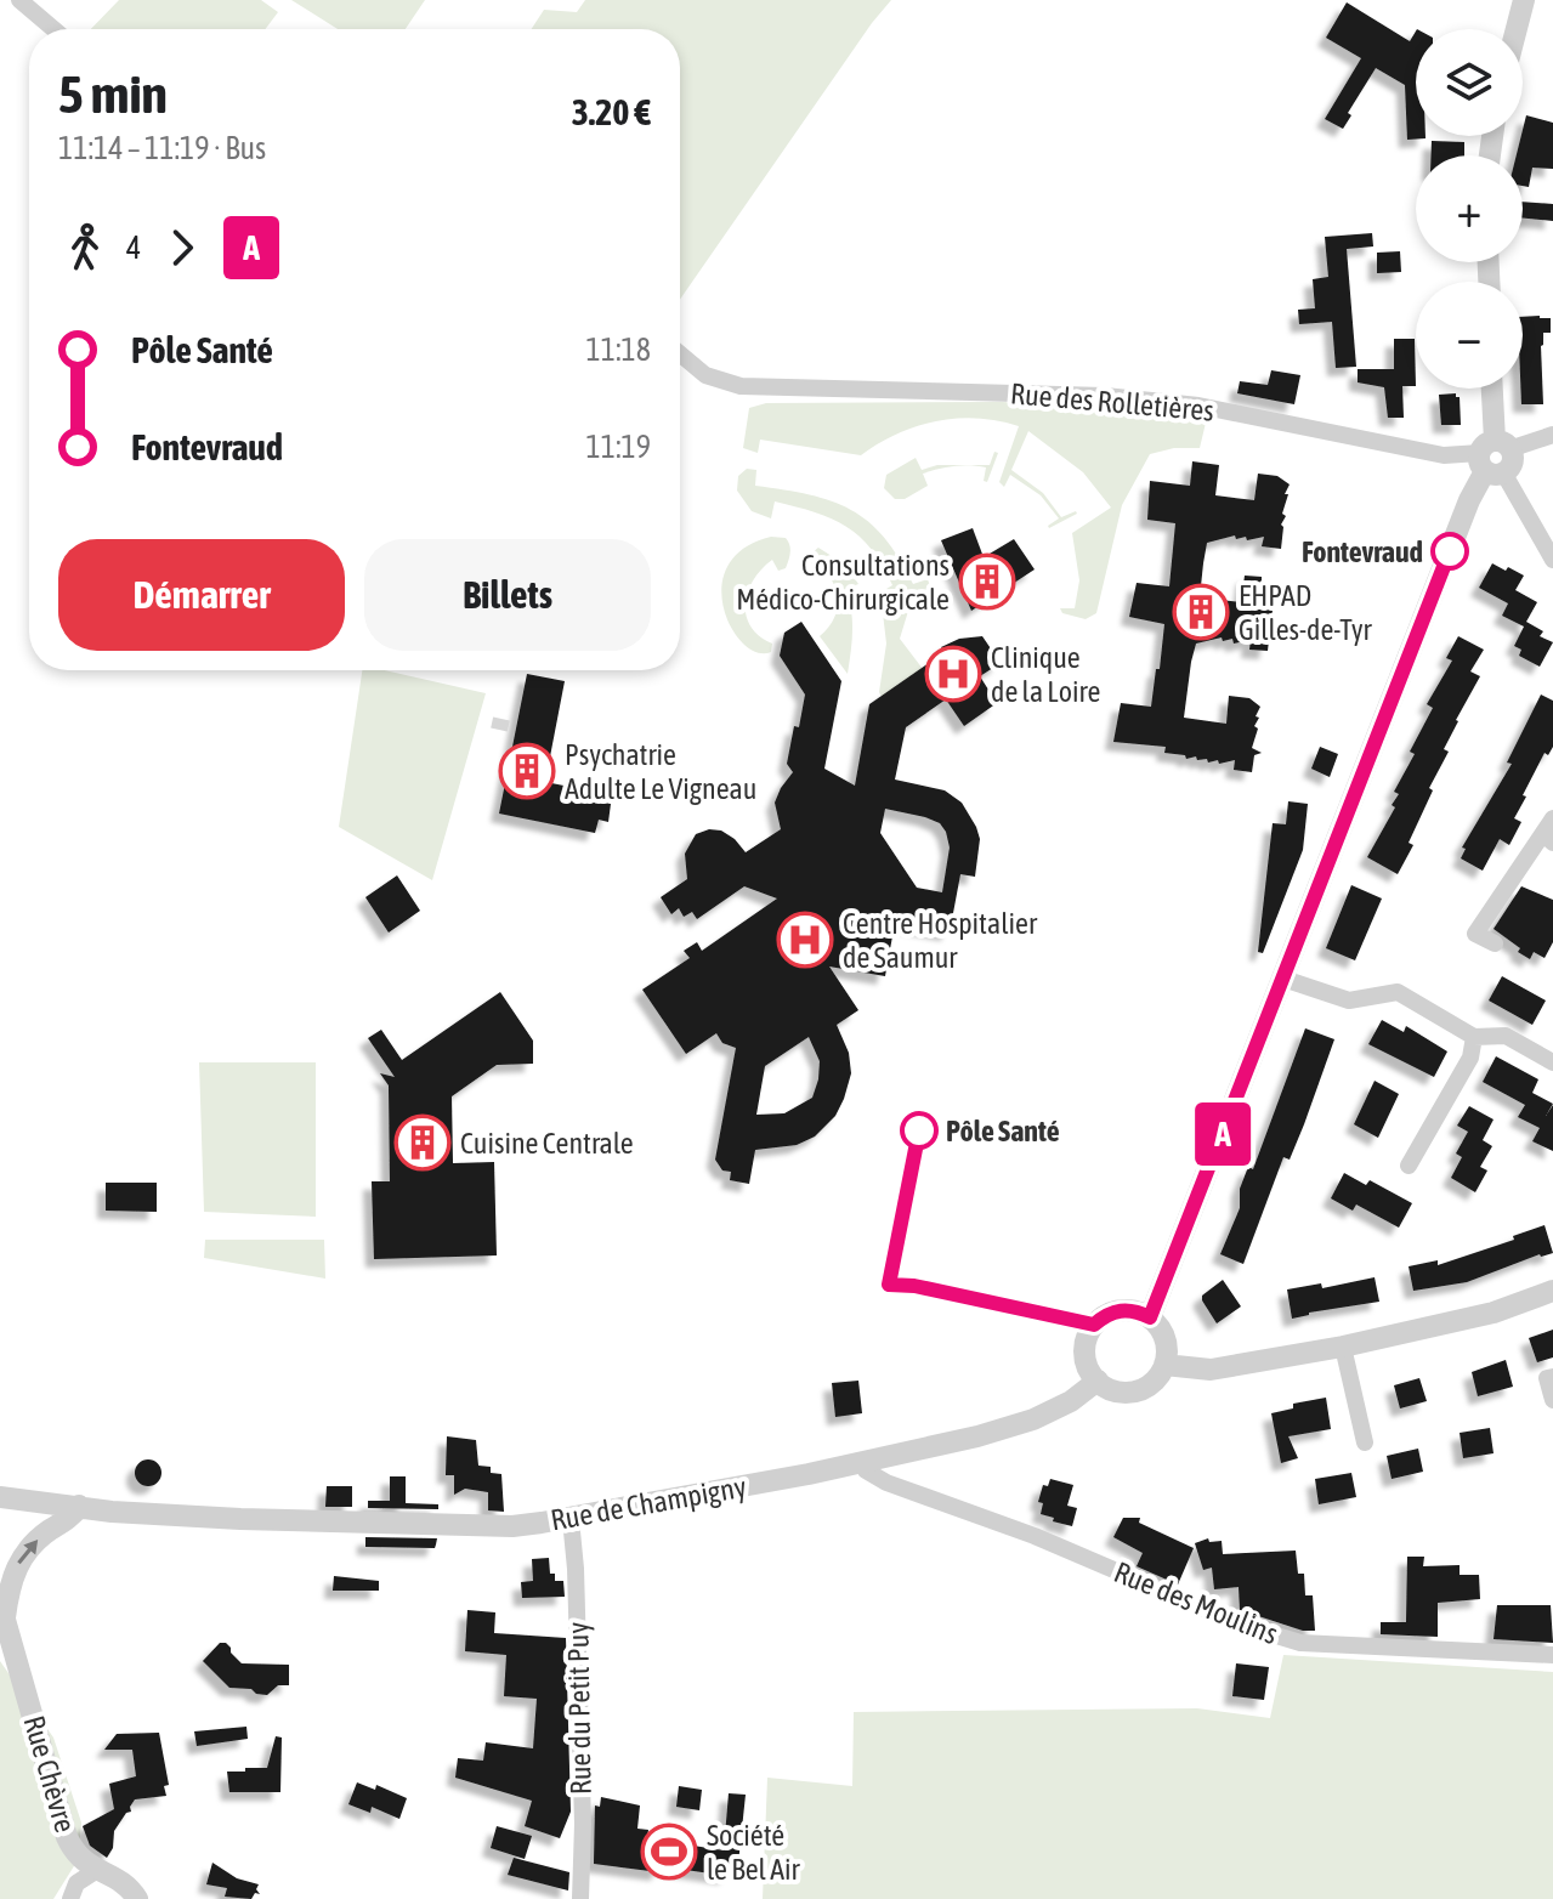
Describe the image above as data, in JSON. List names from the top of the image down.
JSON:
{
  "streets": {
    "street": [
      "Rue des Rolletières",
      "Rue de Champigny",
      "Rue des Moulins",
      "Rue du Petit Puy",
      "Rue Chèvre"
    ]
  },
  "crossings": [
    ["Rue de Champigny", "Rue des Moulins"],
    ["Rue de Champigny", "Rue du Petit Puy"],
    ["Rue de Champigny", "Rue Chèvre"]
  ],
  "places": {
    "other": ["Fontevraud", "Pôle Santé"],
    "building": [
      "Consultations Médico-Chirurgicale",
      "EHPAD Gilles-de-Tyr",
      "Psychatrie Adulte Le Vigneau",
      "Cuisine Centrale"
    ],
    "hospital": ["Clinique de la Loire", "Centre Hospitalier de Saumur"],
    "sports": ["Société le Bel Air"]
  },
  "lines": ["bus line A"],
  "page": {
    "on_map": "A",
    "map_buttons": ["+", "−"],
    "heading": ["5 min", "11:14 – 11:19 · Bus", "3.20 €"],
    "legs": ["4", "A"],
    "list": [
      {
        "name": "Pôle Santé",
        "value": "11:18"
      },
      {
        "name": "Fontevraud",
        "value": "11:19"
      }
    ],
    "buttons": ["Démarrer", "Billets"]
  }
}
